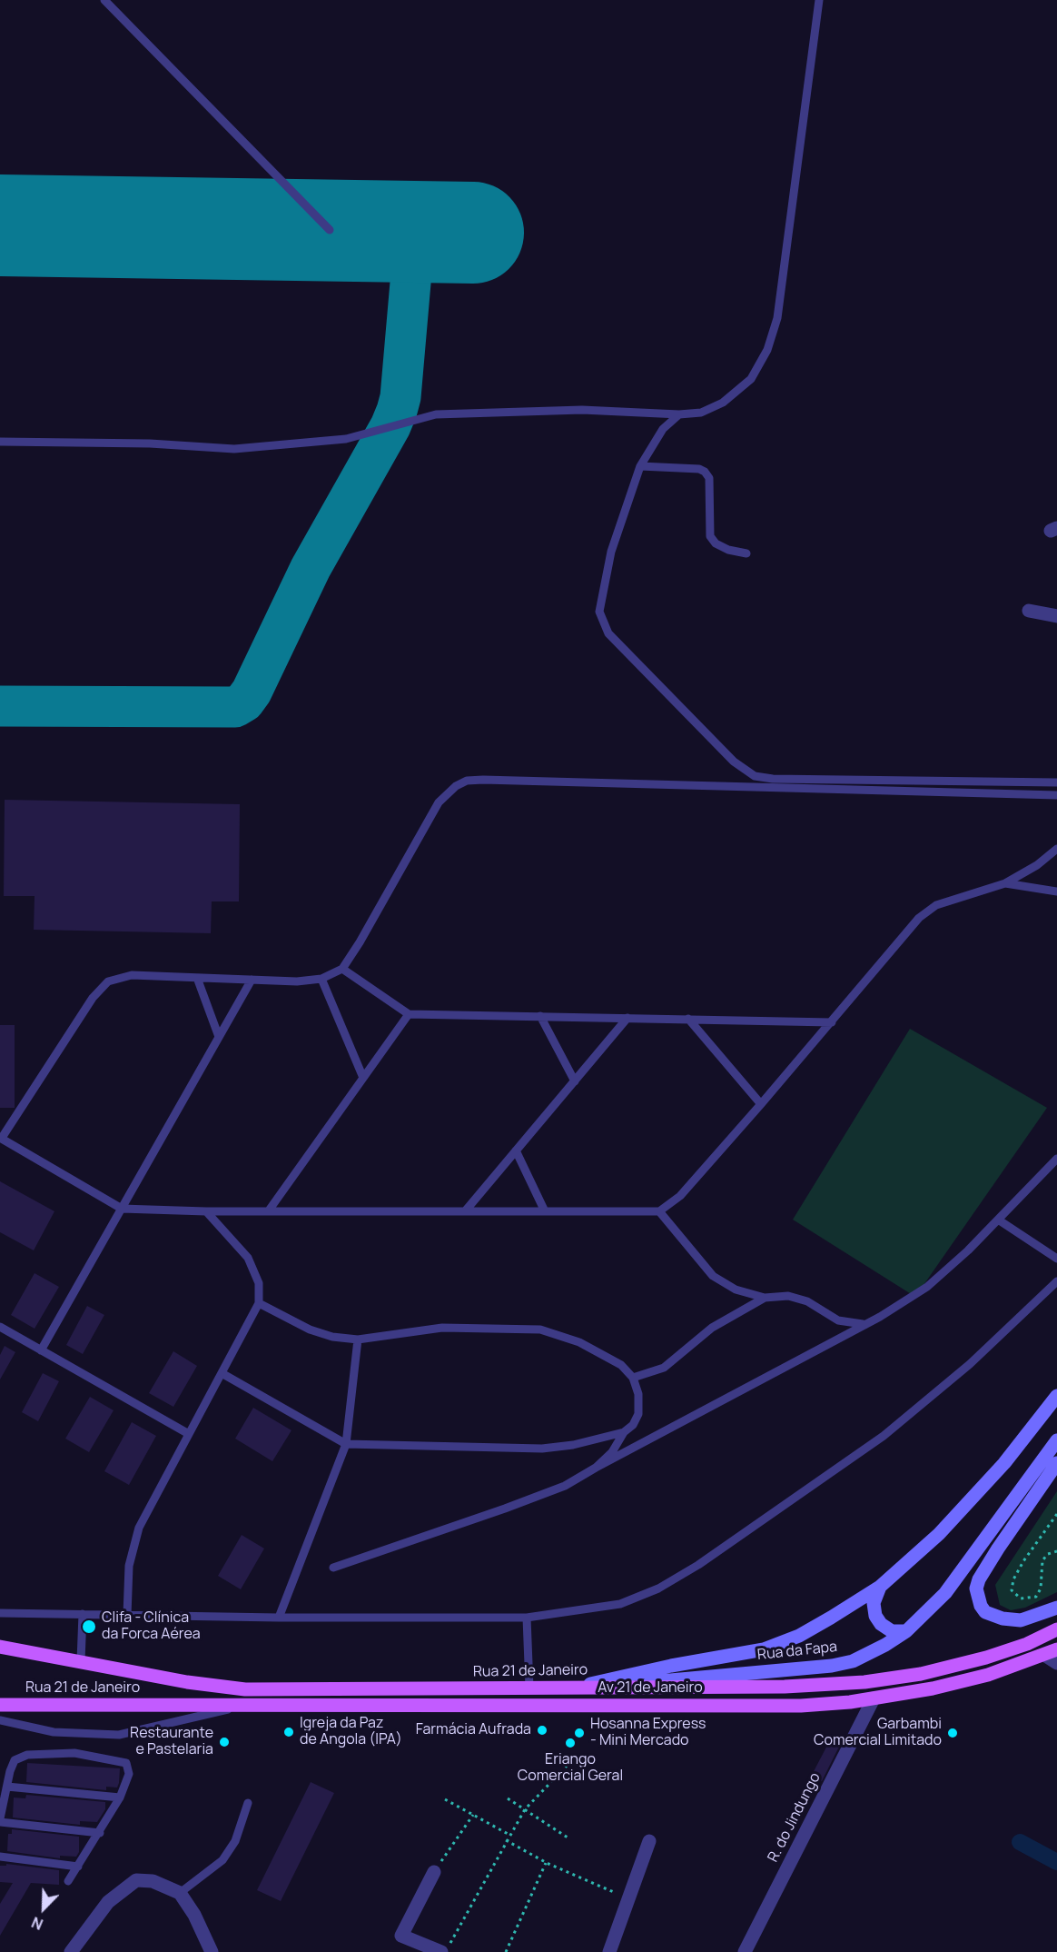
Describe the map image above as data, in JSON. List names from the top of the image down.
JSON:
{
  "streets": {
    "main road": ["Rua da Fapa", "Rua 21 de Janeiro", "Av 21 de Janeiro"],
    "street": ["R. do Jindungo"]
  },
  "crossings": [
    ["Rua da Fapa", "Rua 21 de Janeiro"],
    ["Rua 21 de Janeiro", "Av 21 de Janeiro"],
    ["Av 21 de Janeiro", "R. do Jindungo"]
  ],
  "places": [
    "Clifa - Clínica da Forca Aérea",
    "Farmácia Aufrada",
    "Igreja da Paz de Angola (IPA)",
    "Hosanna Express - Mini Mercado",
    "Garbambi Comercial Limitado",
    "Restaurante e Pastelaria",
    "Eriango Comercial Geral"
  ],
  "north": "bottom left"
}
